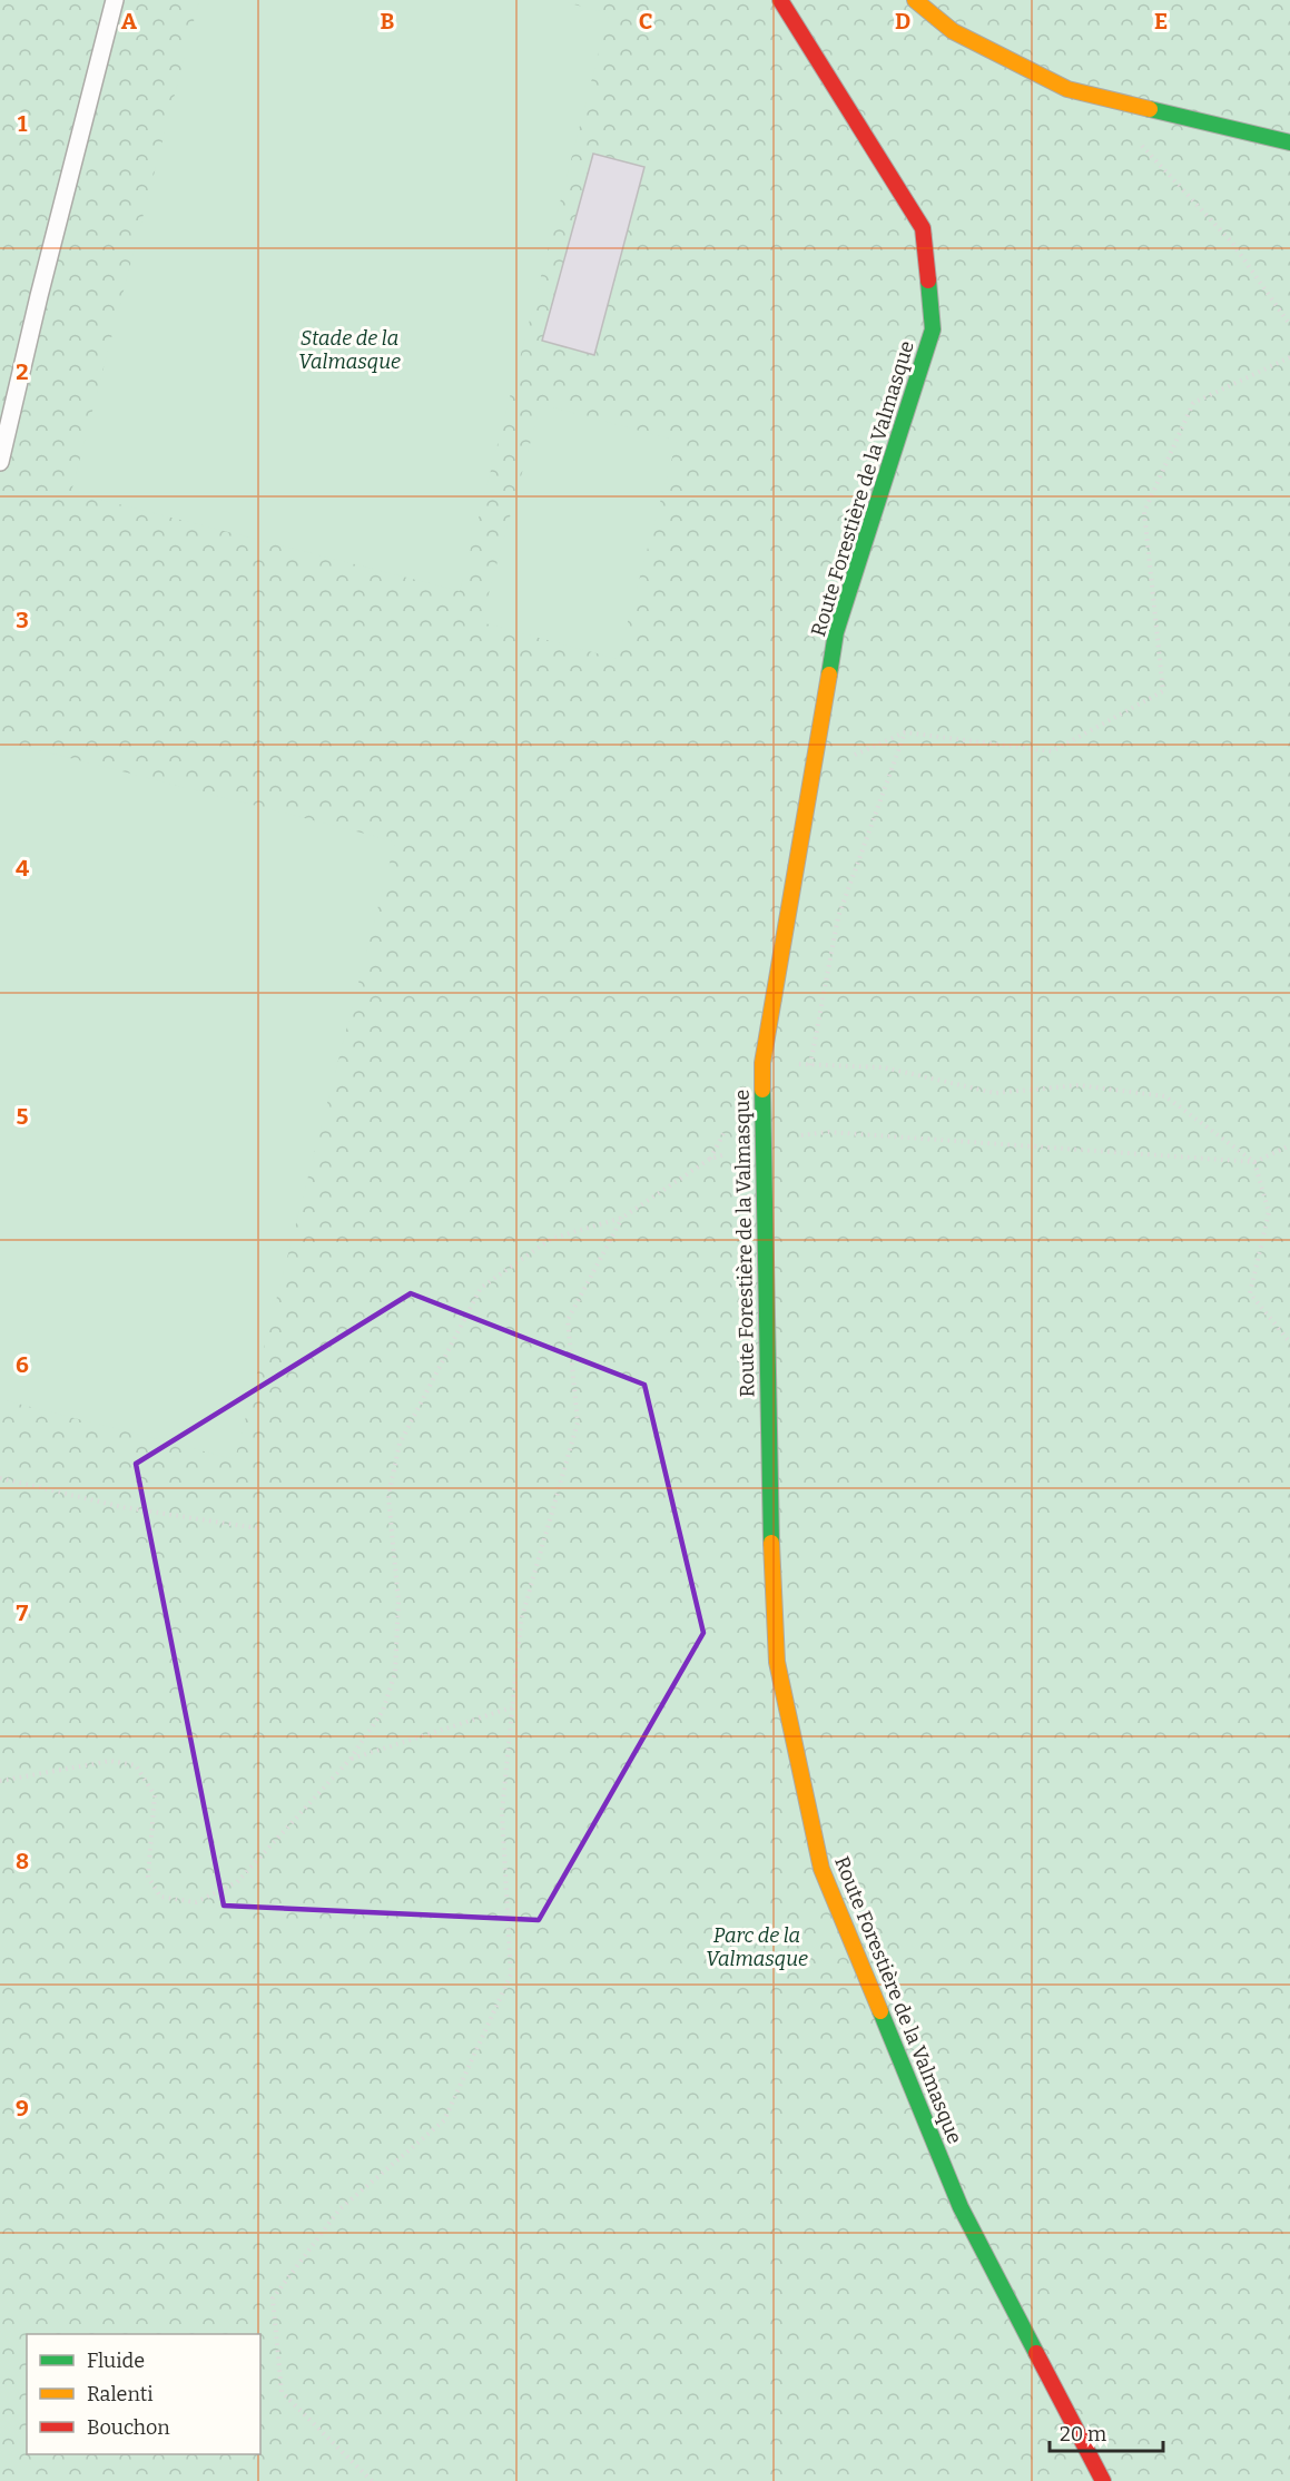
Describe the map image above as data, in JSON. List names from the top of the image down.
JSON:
{
  "streets": {
    "street": ["Route Forestière de la Valmasque"]
  },
  "parks": ["Stade de la Valmasque", "Parc de la Valmasque"],
  "legend": ["Fluide", "Ralenti", "Bouchon"],
  "scale_bar": "20 m",
  "grid": {
    "columns": [
      "A",
      "B",
      "C",
      "D",
      "E"
    ],
    "rows": [
      "1",
      "2",
      "3",
      "4",
      "5",
      "6",
      "7",
      "8",
      "9"
    ]
  }
}
